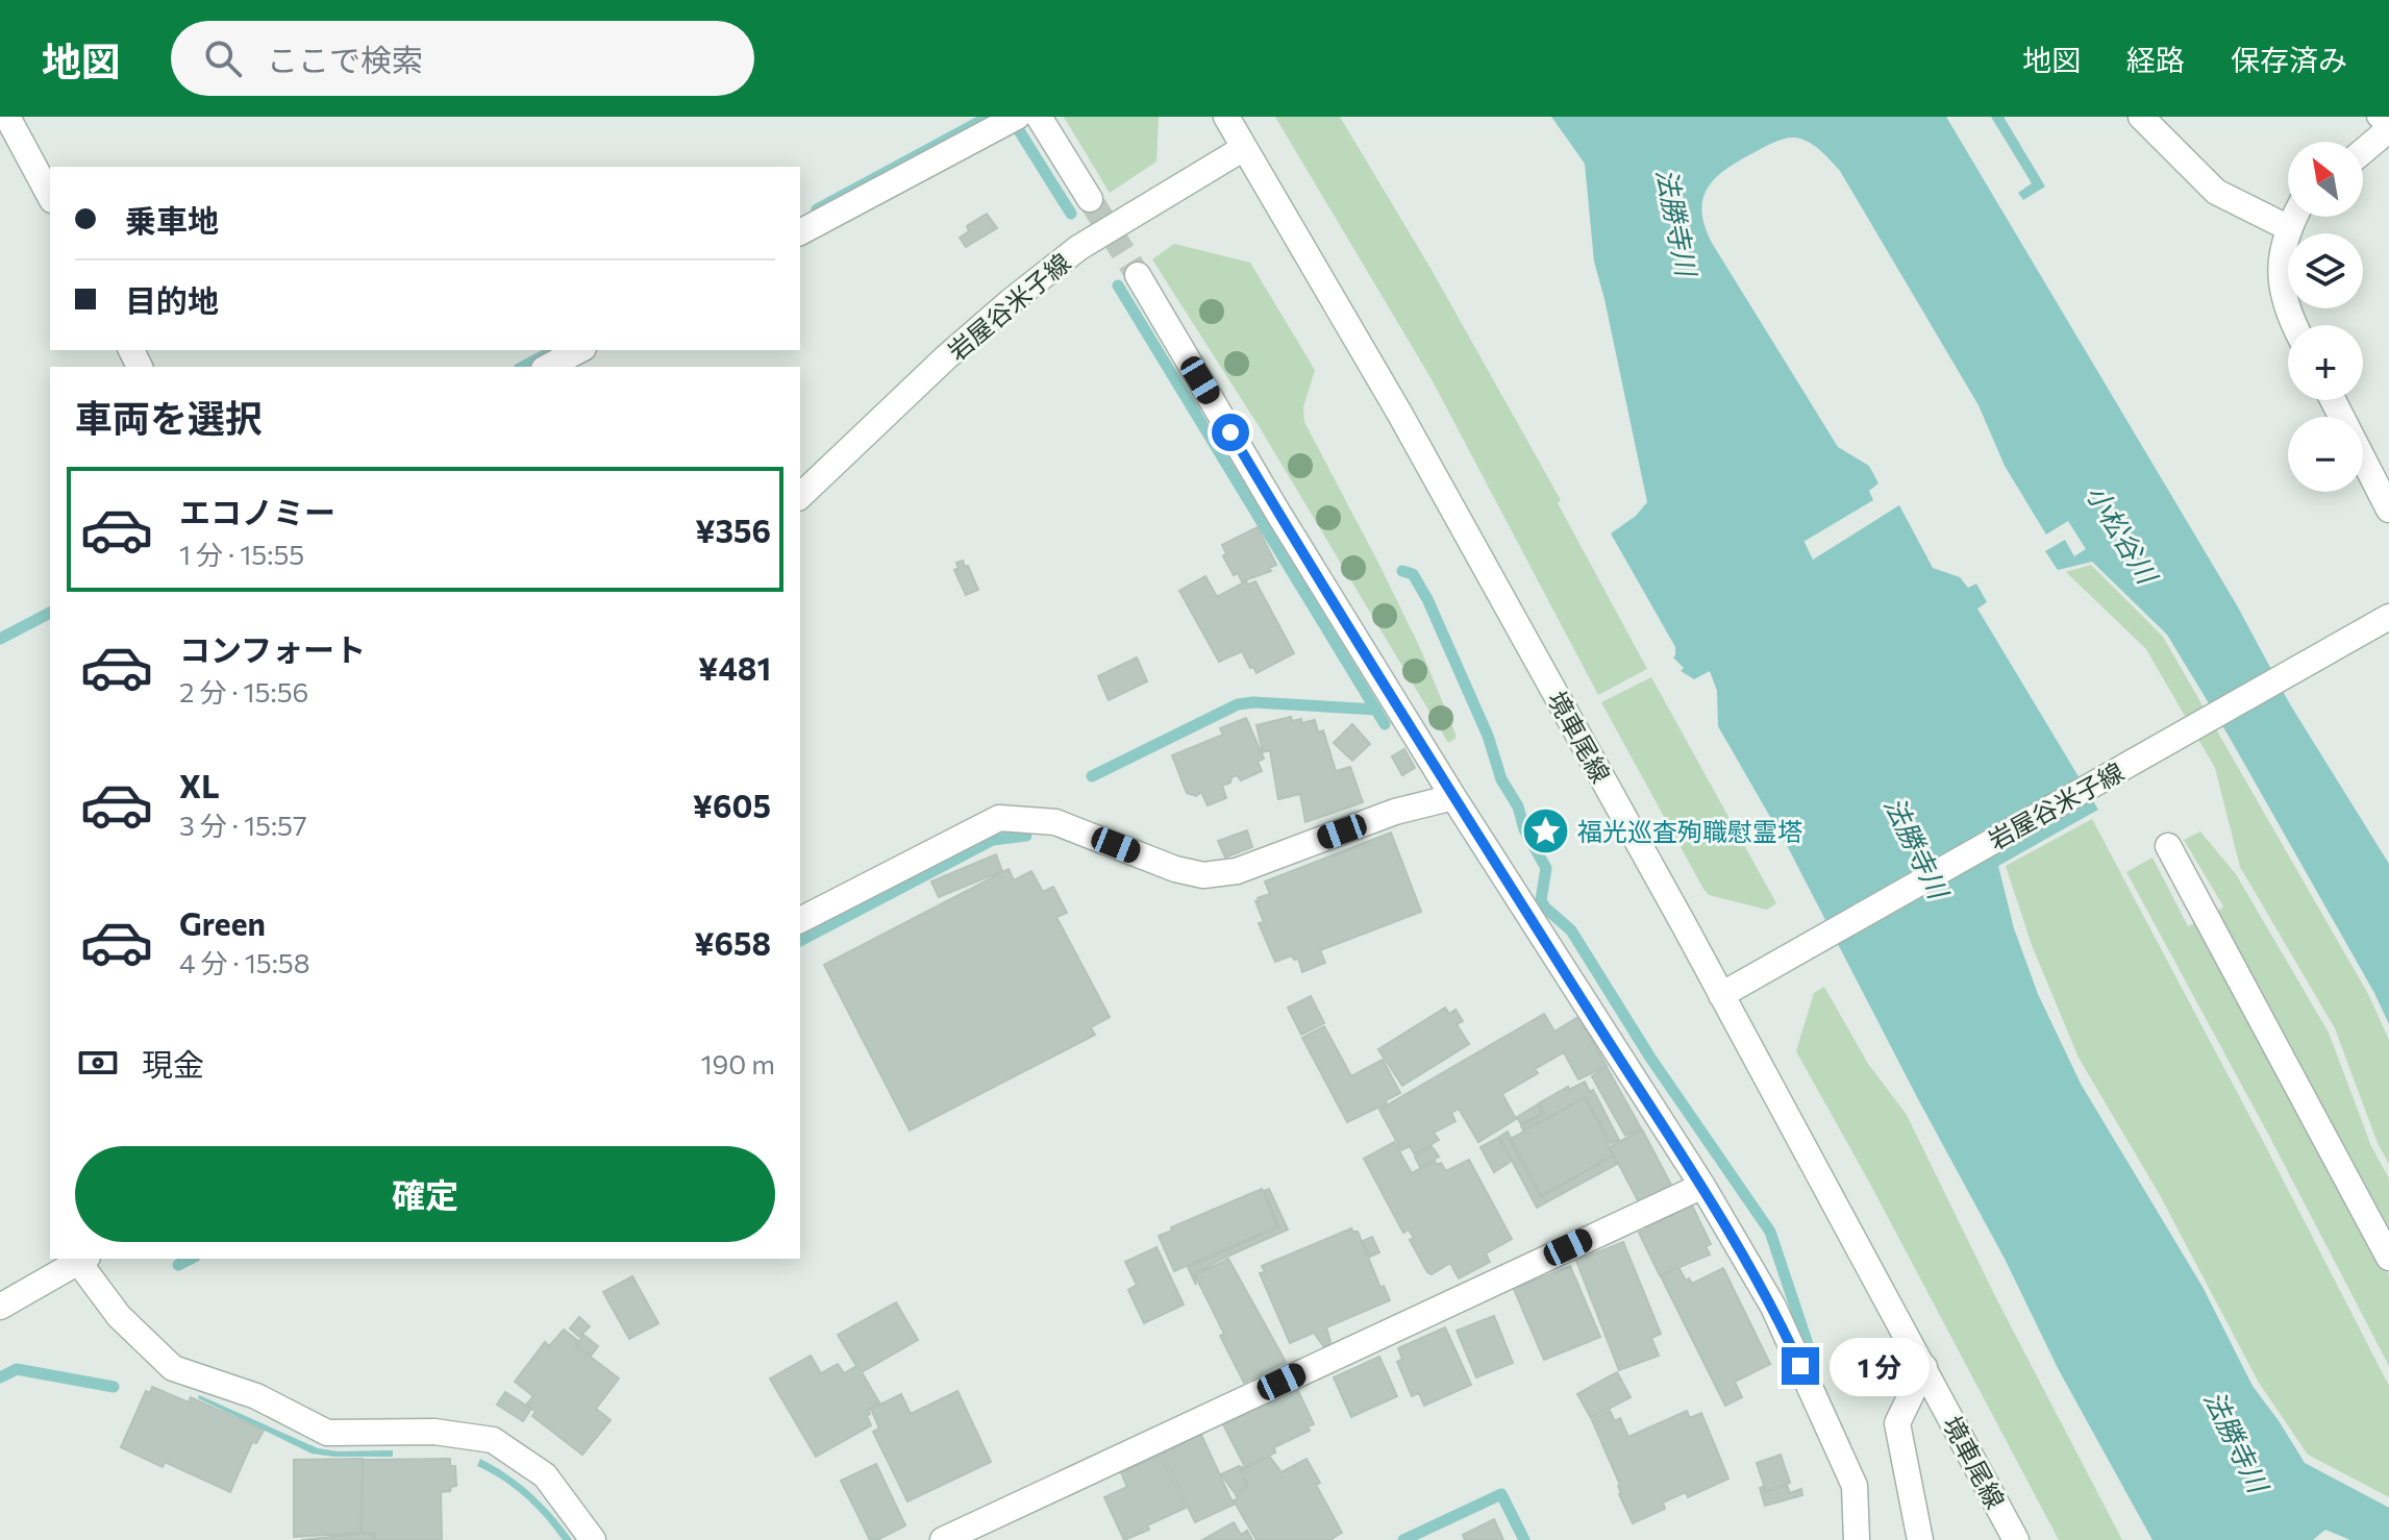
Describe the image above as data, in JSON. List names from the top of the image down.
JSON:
{
  "streets": {
    "street": ["岩屋谷米子線", "境車尾線"]
  },
  "crossings": [
    ["岩屋谷米子線", "境車尾線"]
  ],
  "water": ["法勝寺川", "小松谷川"],
  "places": {
    "place": ["福光巡査殉職慰霊塔"]
  },
  "north": "top left",
  "page": {
    "header": "地図",
    "search": "ここで検索",
    "nav": ["地図", "経路", "保存済み"],
    "map_buttons": ["+", "−"],
    "banner": ["乗車地", "目的地"],
    "heading": "車両を選択",
    "list": [
      {
        "name": "エコノミー",
        "note": "1 分 · 15:55",
        "value": "¥356"
      },
      {
        "name": "コンフォート",
        "note": "2 分 · 15:56",
        "value": "¥481"
      },
      {
        "name": "XL",
        "note": "3 分 · 15:57",
        "value": "¥605"
      },
      {
        "name": "Green",
        "note": "4 分 · 15:58",
        "value": "¥658"
      }
    ],
    "pay": ["現金", "190 m"],
    "buttons": "確定",
    "bubble": "1 分"
  }
}
